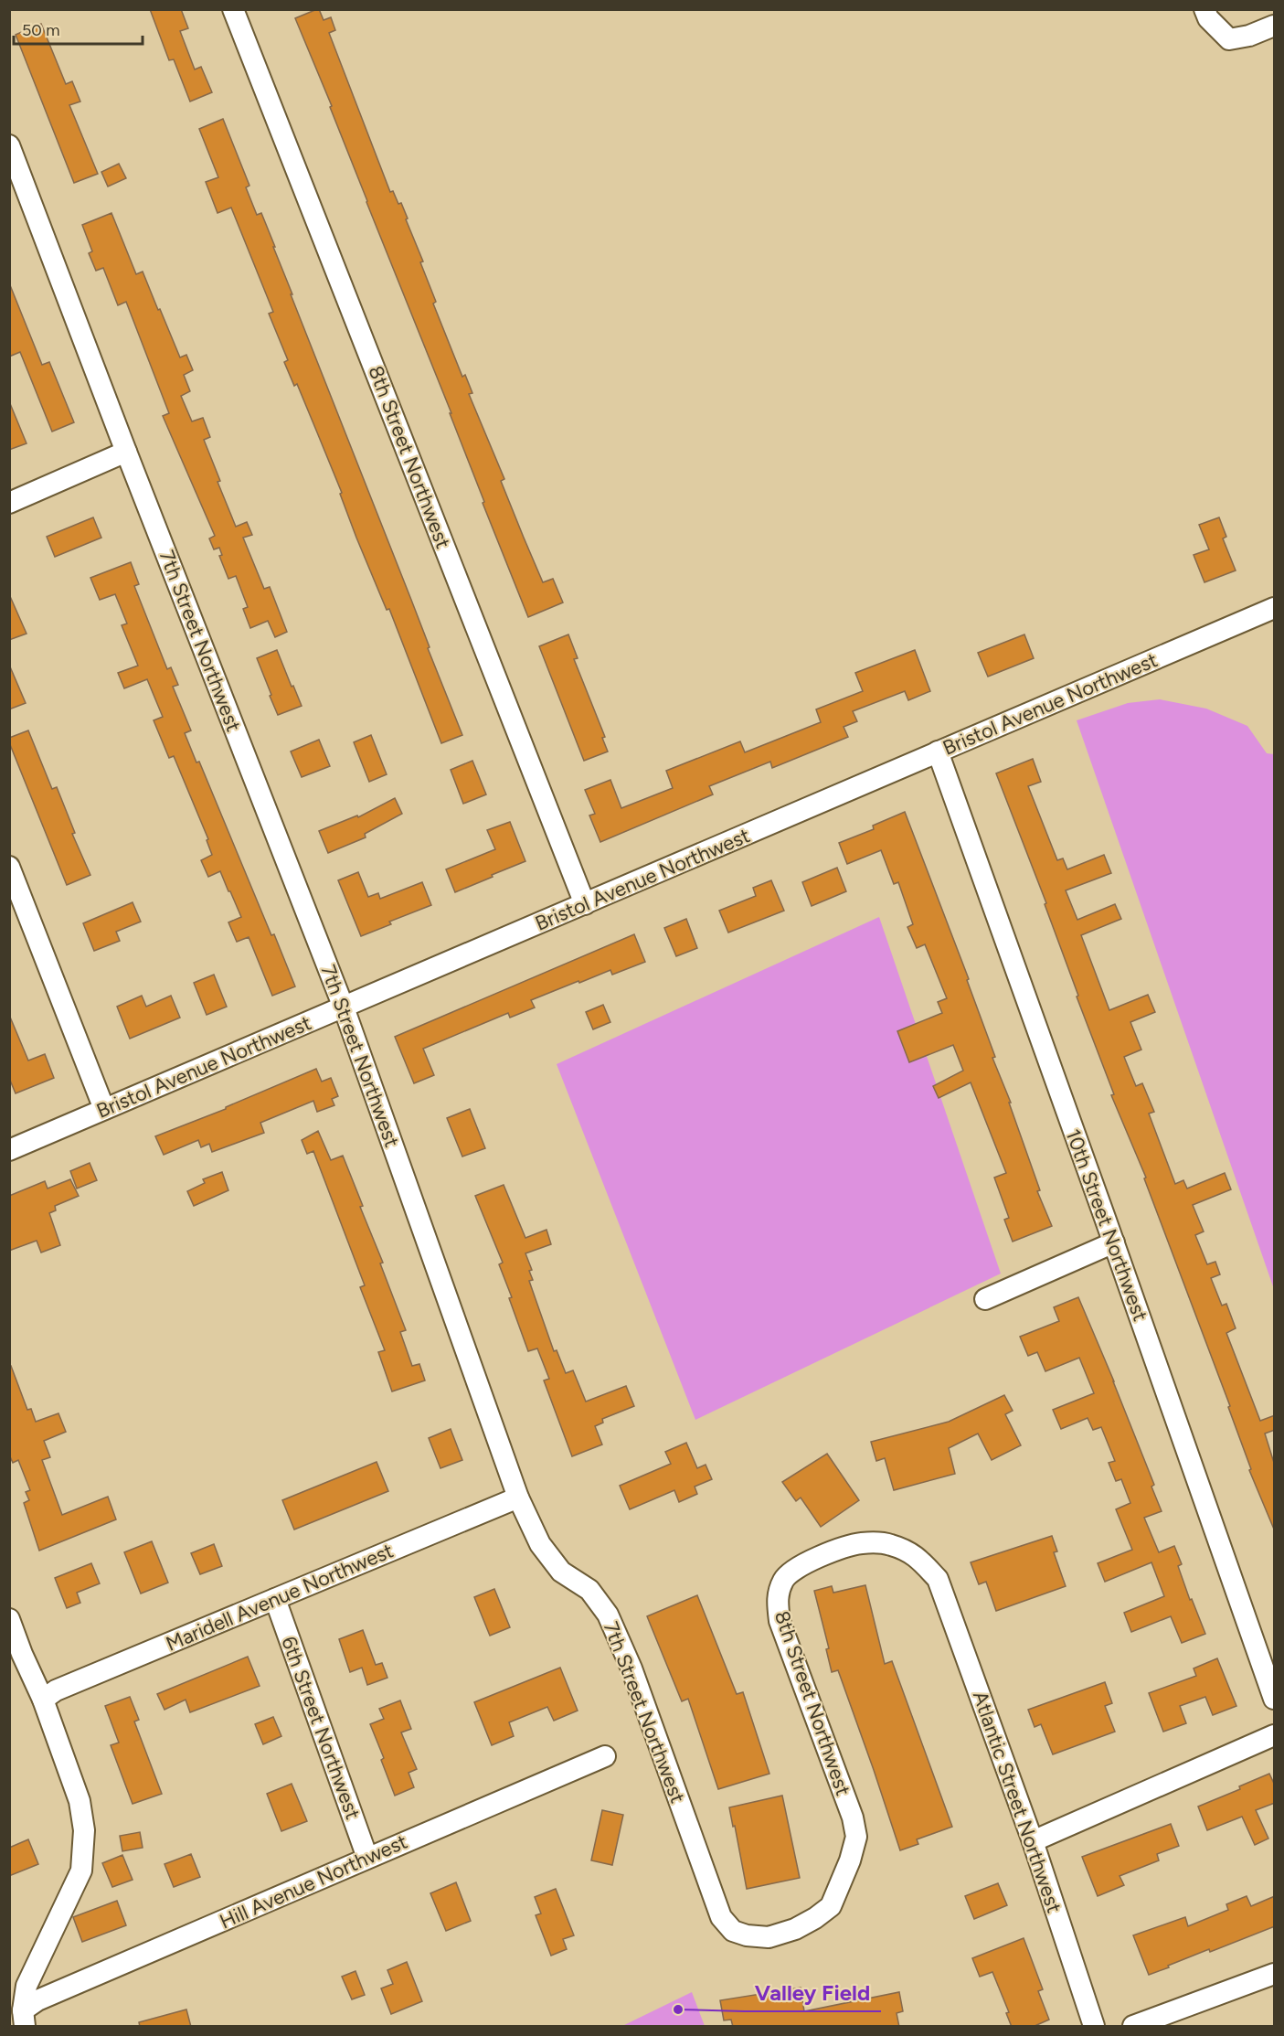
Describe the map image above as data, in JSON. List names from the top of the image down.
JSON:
{
  "streets": {
    "street": [
      "8th Street Northwest",
      "7th Street Northwest",
      "Bristol Avenue Northwest",
      "10th Street Northwest",
      "Maridell Avenue Northwest",
      "6th Street Northwest",
      "Atlantic Street Northwest",
      "Hill Avenue Northwest"
    ]
  },
  "crossings": [
    ["8th Street Northwest", "7th Street Northwest"],
    ["8th Street Northwest", "Bristol Avenue Northwest"],
    ["8th Street Northwest", "Atlantic Street Northwest"],
    ["7th Street Northwest", "Bristol Avenue Northwest"],
    ["7th Street Northwest", "Maridell Avenue Northwest"],
    ["Bristol Avenue Northwest", "10th Street Northwest"],
    ["Maridell Avenue Northwest", "6th Street Northwest"],
    ["6th Street Northwest", "Hill Avenue Northwest"]
  ],
  "places": ["Valley Field"],
  "scale_bar": "50 m"
}
